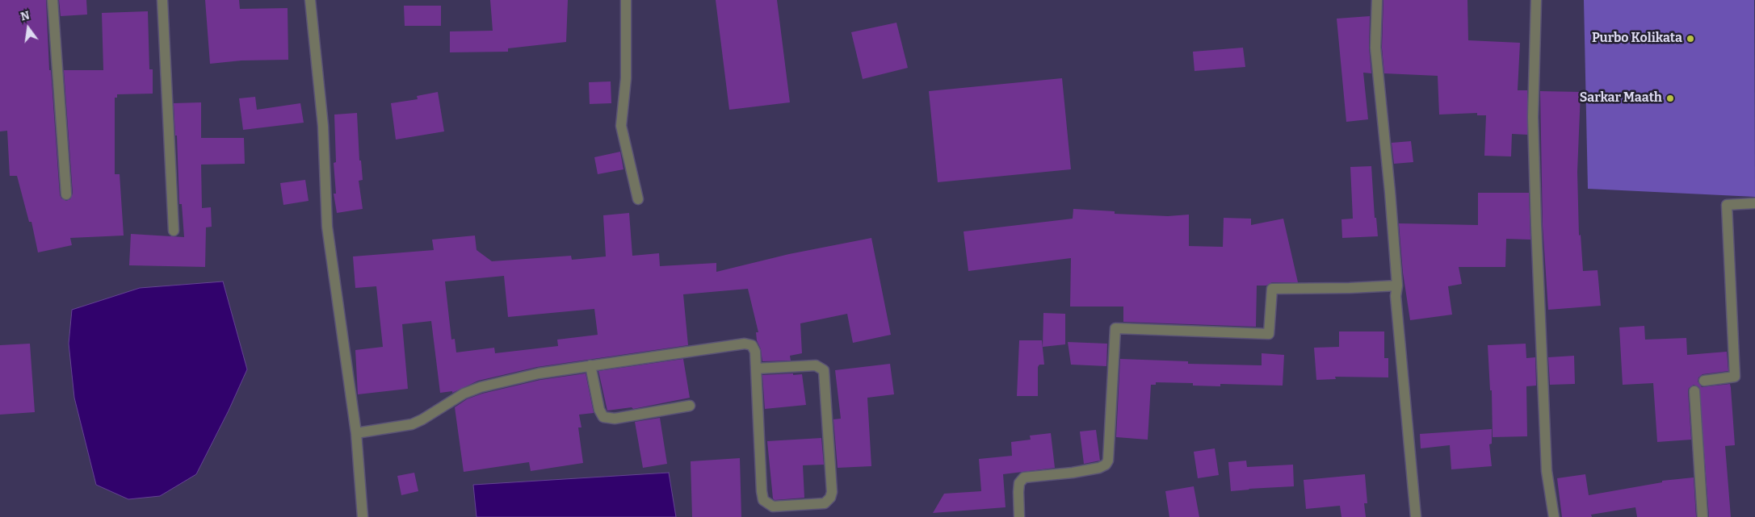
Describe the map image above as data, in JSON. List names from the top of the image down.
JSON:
{
  "places": ["Purbo Kolikata", "Sarkar Maath"],
  "north": "top"
}
